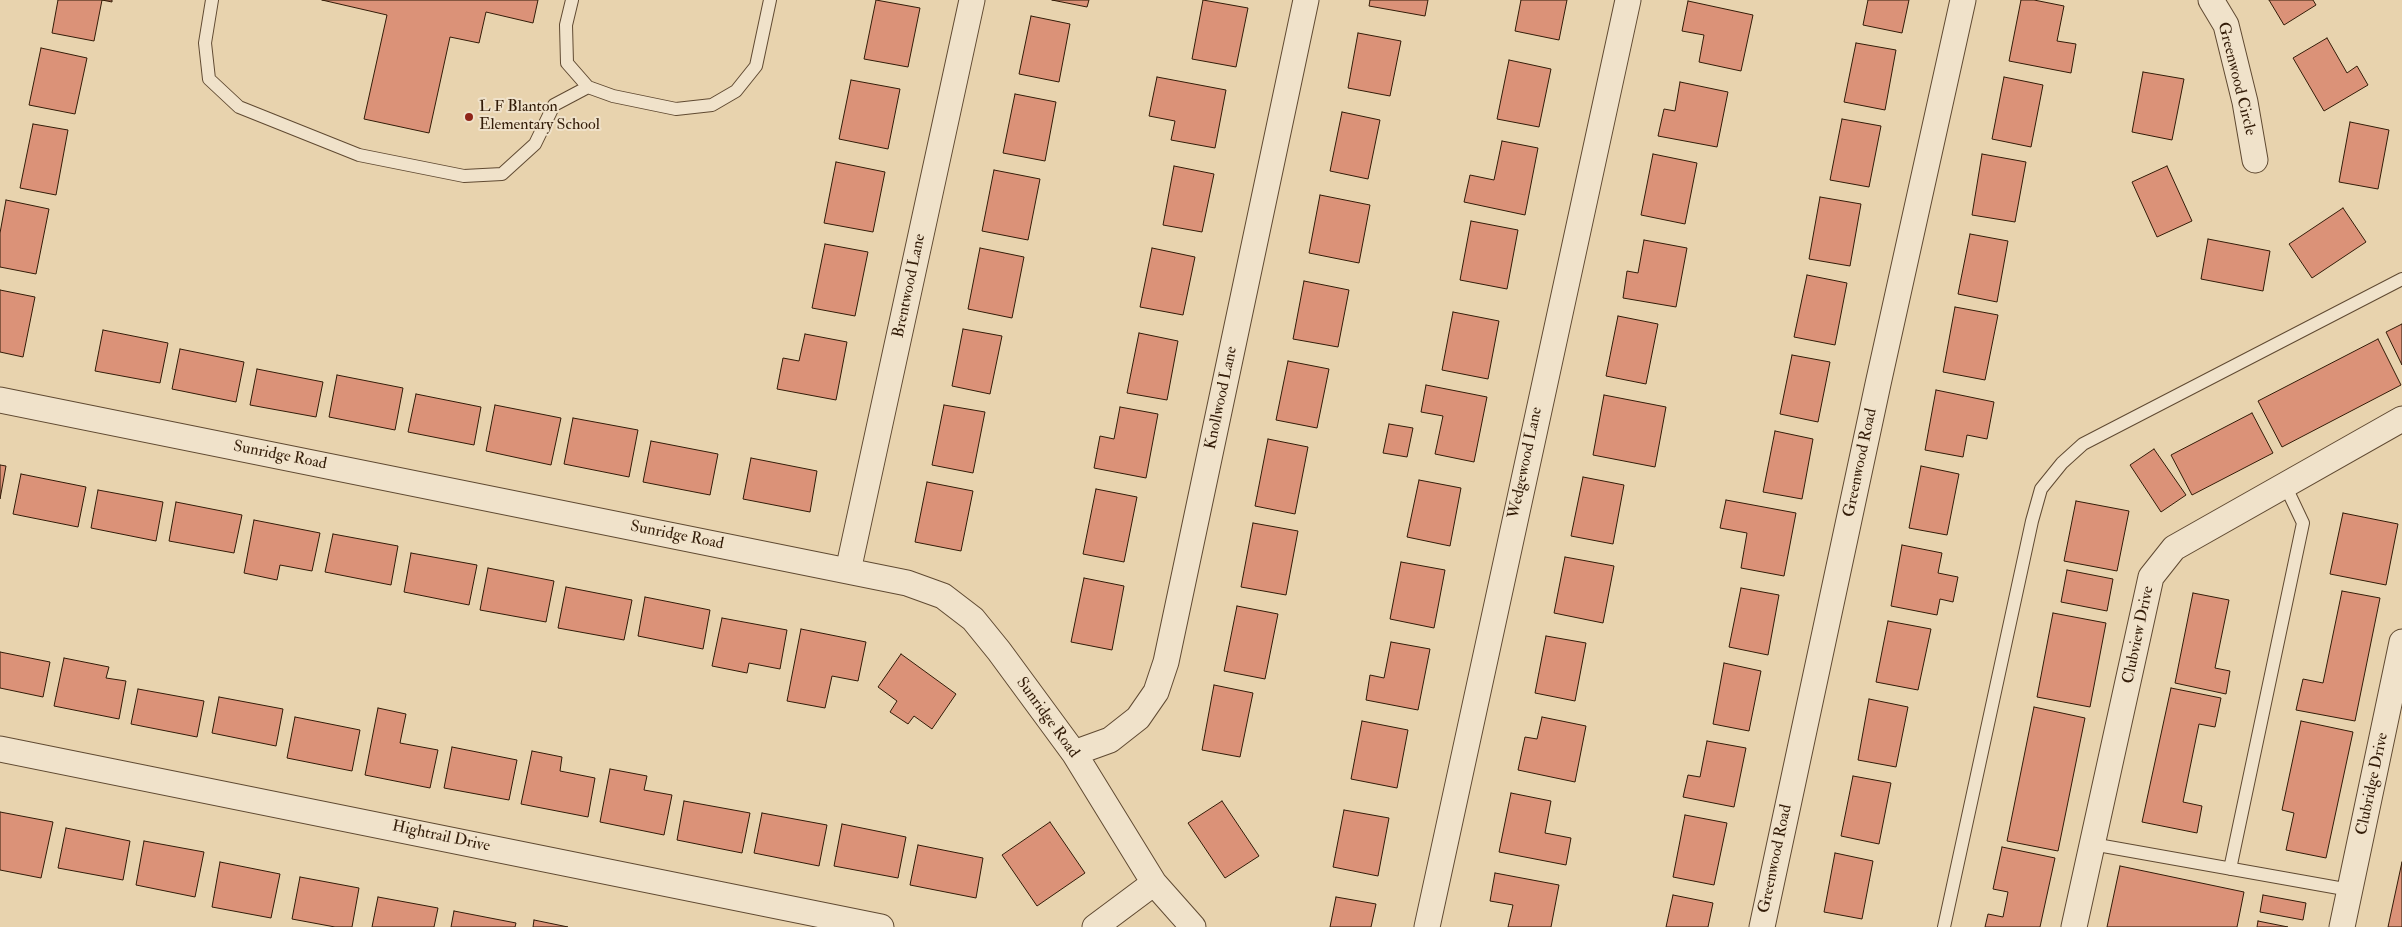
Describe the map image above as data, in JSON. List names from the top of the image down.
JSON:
{
  "streets": {
    "street": [
      "Greenwood Circle",
      "Brentwood Lane",
      "Knollwood Lane",
      "Sunridge Road",
      "Wedgewood Lane",
      "Greenwood Road",
      "Clubview Drive",
      "Clubridge Drive",
      "Hightrail Drive"
    ]
  },
  "crossings": [
    ["Brentwood Lane", "Sunridge Road"],
    ["Knollwood Lane", "Sunridge Road"]
  ],
  "places": ["L F Blanton Elementary School"]
}
